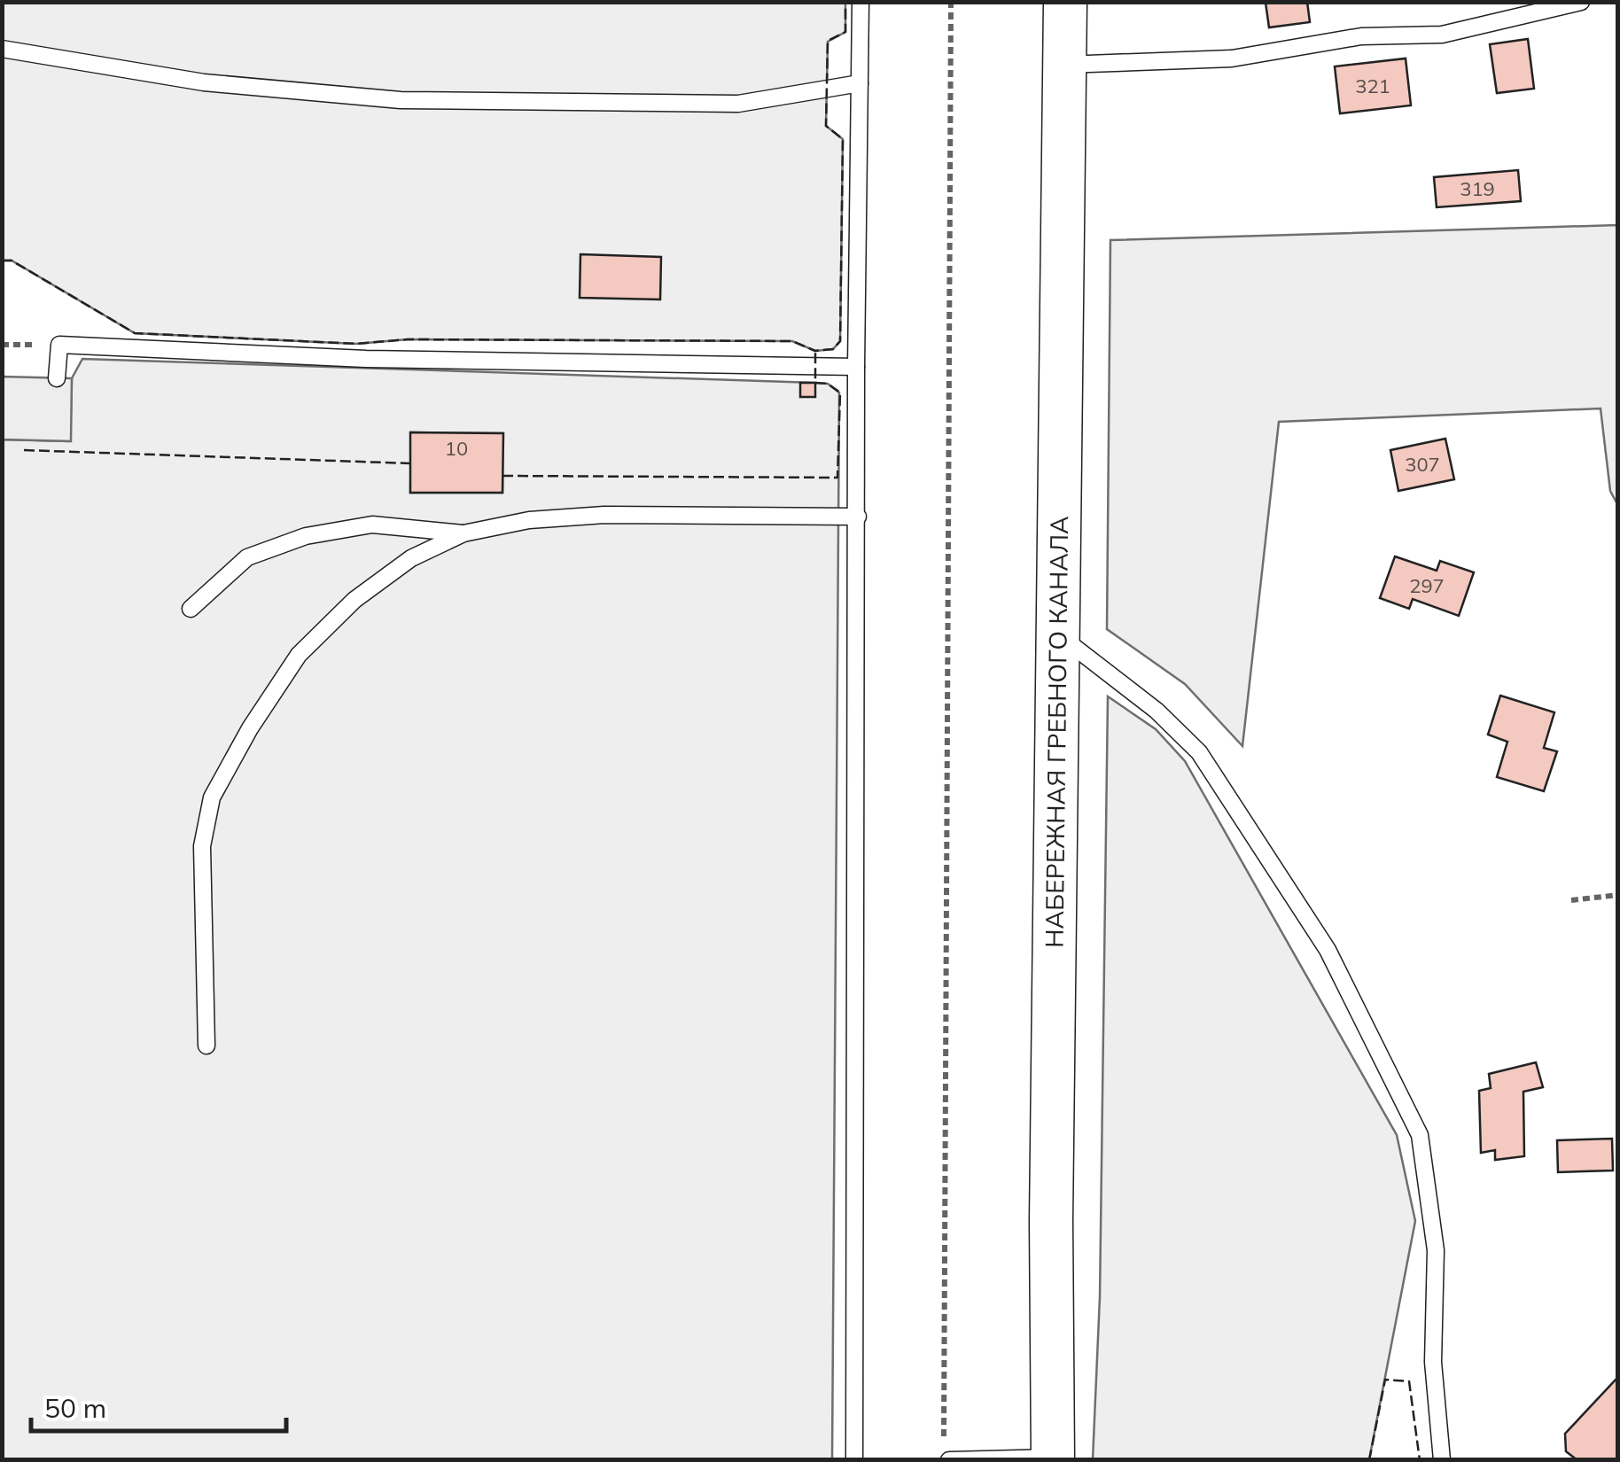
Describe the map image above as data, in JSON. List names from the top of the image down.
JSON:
{
  "streets": {
    "street": ["НАБЕРЕЖНАЯ ГРЕБНОГО КАНАЛА"]
  },
  "house_numbers": [
    "321",
    "319",
    "10",
    "307",
    "297"
  ],
  "scale_bar": "50 m"
}
